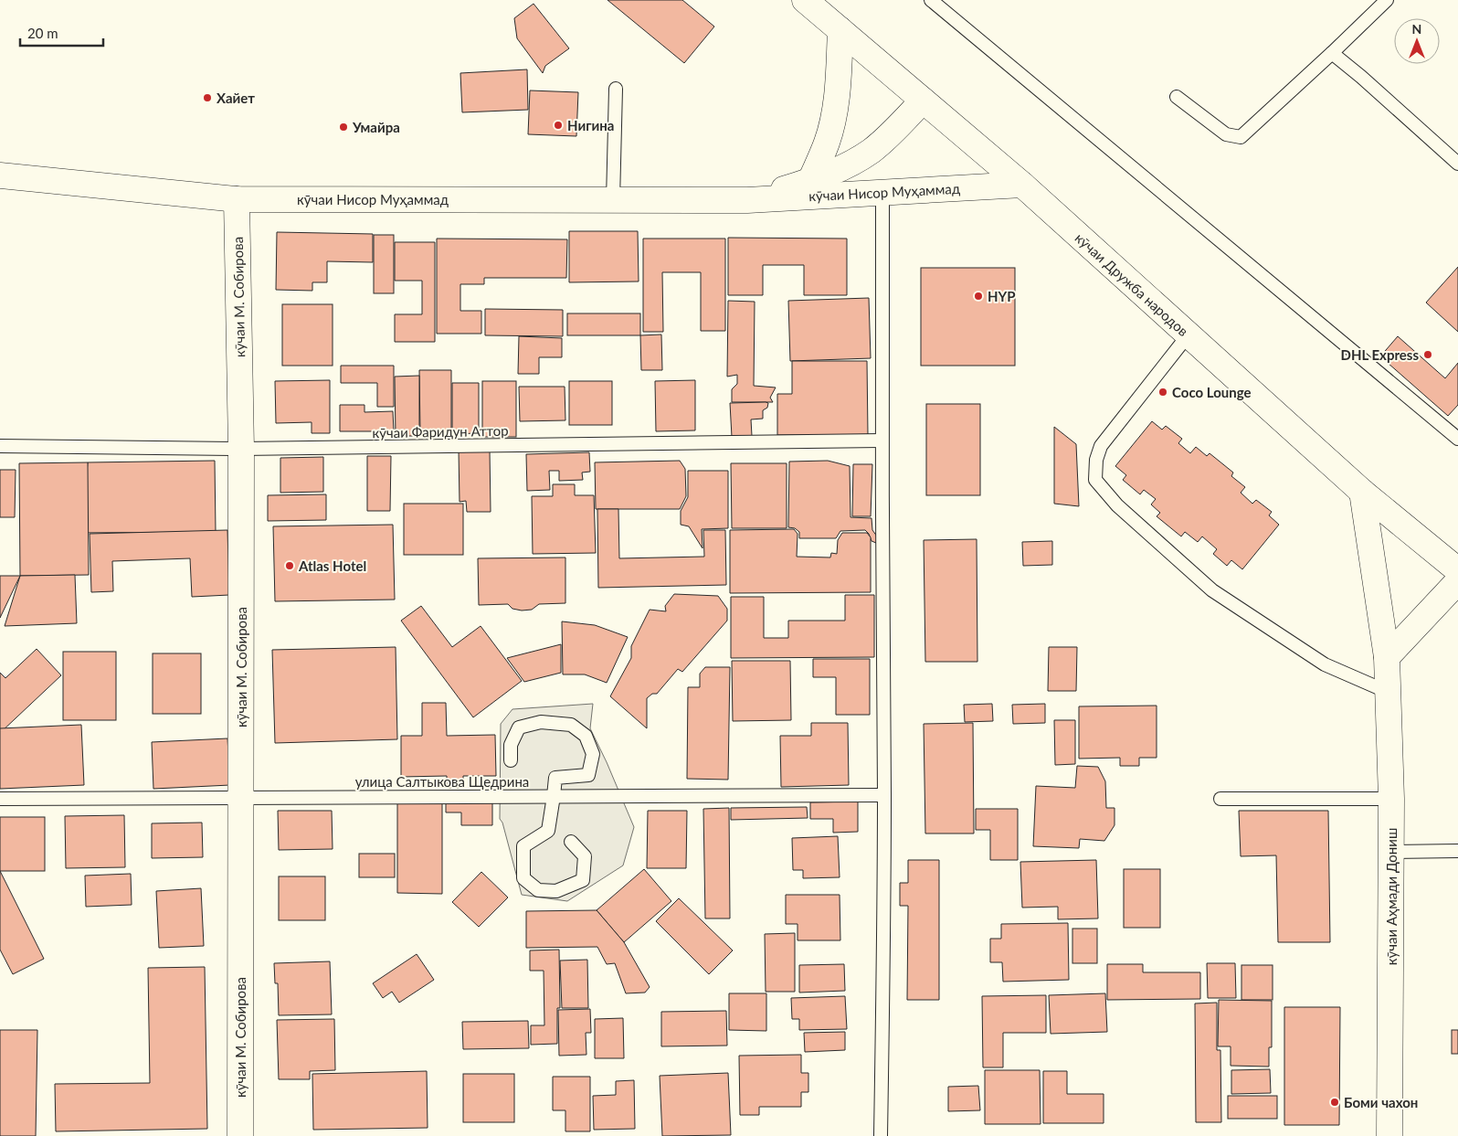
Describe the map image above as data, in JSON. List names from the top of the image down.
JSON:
{
  "streets": {
    "street": [
      "кӯчаи Нисор Муҳаммад",
      "кӯчаи Дружба народов",
      "кӯчаи М. Собирова",
      "кӯчаи Аҳмади Дониш"
    ],
    "lane": ["кӯчаи Фаридун Аттор", "улица Салтыкова Щедрина"]
  },
  "crossings": [
    ["кӯчаи Нисор Муҳаммад", "кӯчаи Дружба народов"],
    ["кӯчаи Нисор Муҳаммад", "кӯчаи М. Собирова"],
    ["кӯчаи Дружба народов", "кӯчаи Аҳмади Дониш"],
    ["кӯчаи М. Собирова", "кӯчаи Фаридун Аттор"],
    ["кӯчаи М. Собирова", "улица Салтыкова Щедрина"]
  ],
  "places": [
    "Хайет",
    "Нигина",
    "Умайра",
    "HYP",
    "DHL Express",
    "Coco Lounge",
    "Atlas Hotel",
    "Боми чахон"
  ],
  "scale_bar": "20 m",
  "north": "top"
}
